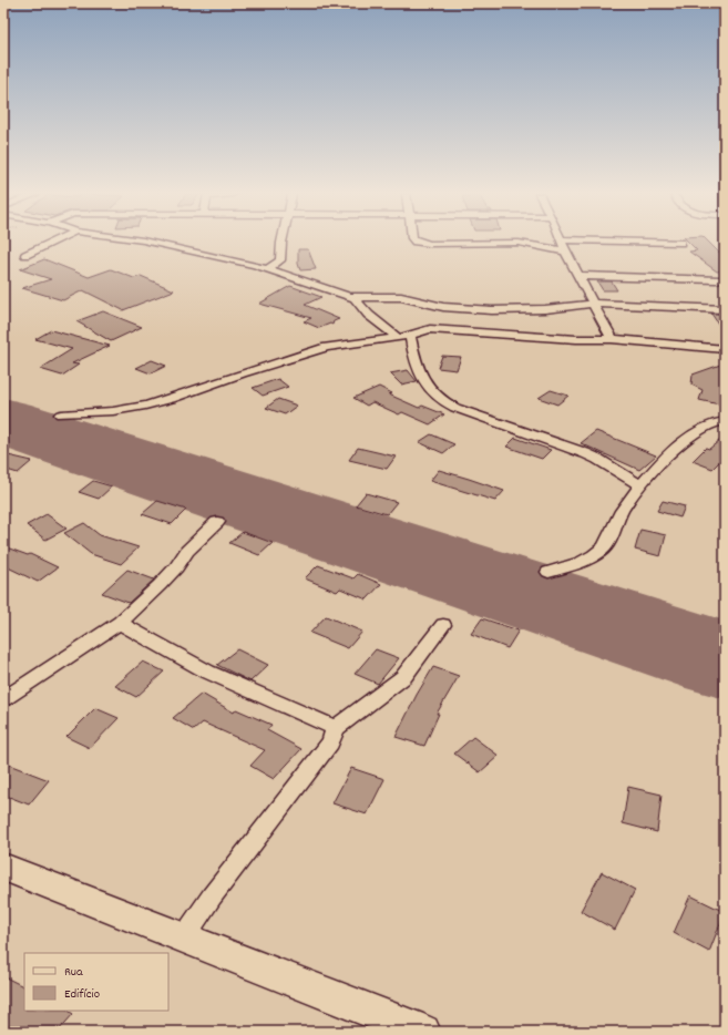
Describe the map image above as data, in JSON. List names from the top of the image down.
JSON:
{
  "legend": ["Rua", "Edifício"]
}
